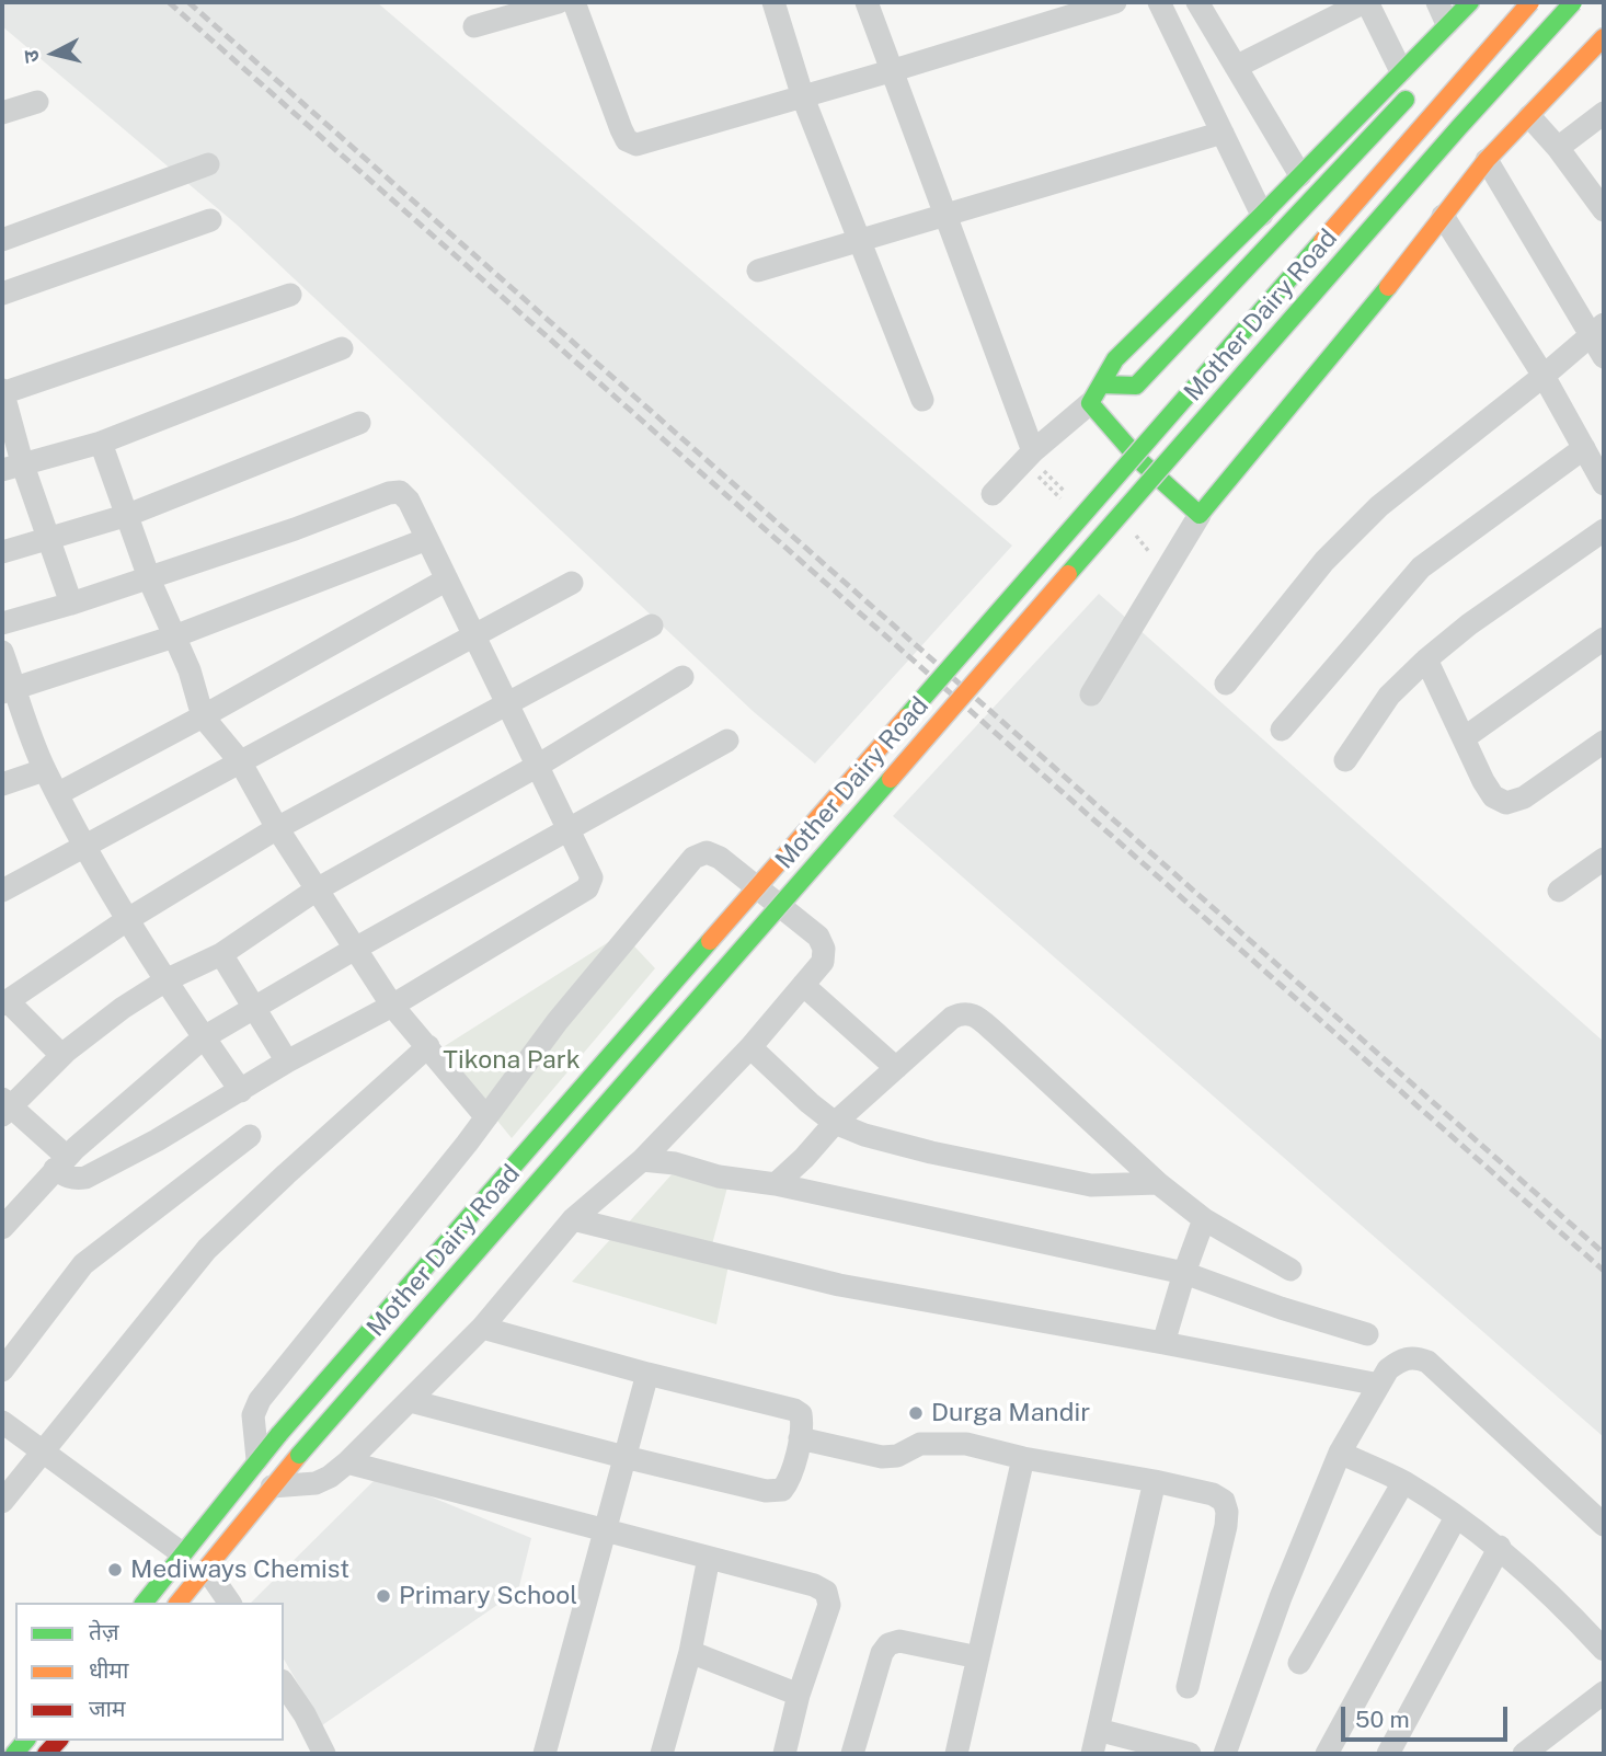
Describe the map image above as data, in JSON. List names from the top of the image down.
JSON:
{
  "streets": {
    "main road": ["Mother Dairy Road"]
  },
  "parks": ["Tikona Park"],
  "places": ["Durga Mandir", "Mediways Chemist", "Primary School"],
  "legend": ["तेज़", "धीमा", "जाम"],
  "scale_bar": "50 m",
  "north": "left"
}
